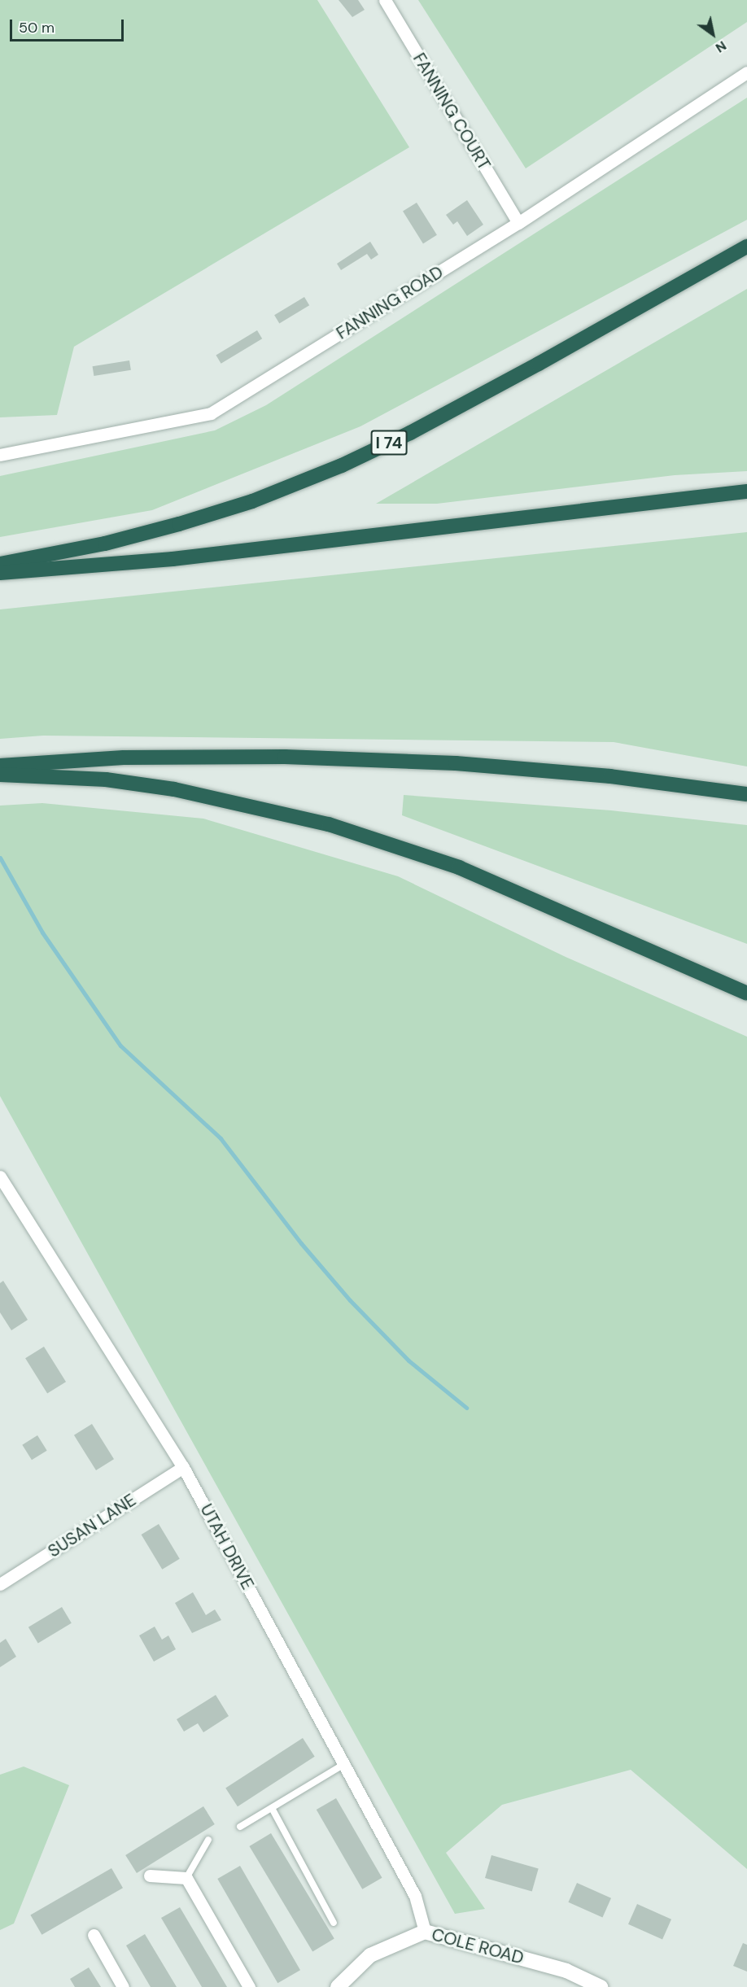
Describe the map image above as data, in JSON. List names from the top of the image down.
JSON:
{
  "streets": {
    "highway": ["I 74"],
    "street": [
      "FANNING COURT",
      "FANNING ROAD",
      "SUSAN LANE",
      "UTAH DRIVE",
      "COLE ROAD"
    ]
  },
  "crossings": [
    ["FANNING COURT", "FANNING ROAD"],
    ["SUSAN LANE", "UTAH DRIVE"],
    ["UTAH DRIVE", "COLE ROAD"]
  ],
  "scale_bar": "50 m",
  "north": "bottom right"
}
